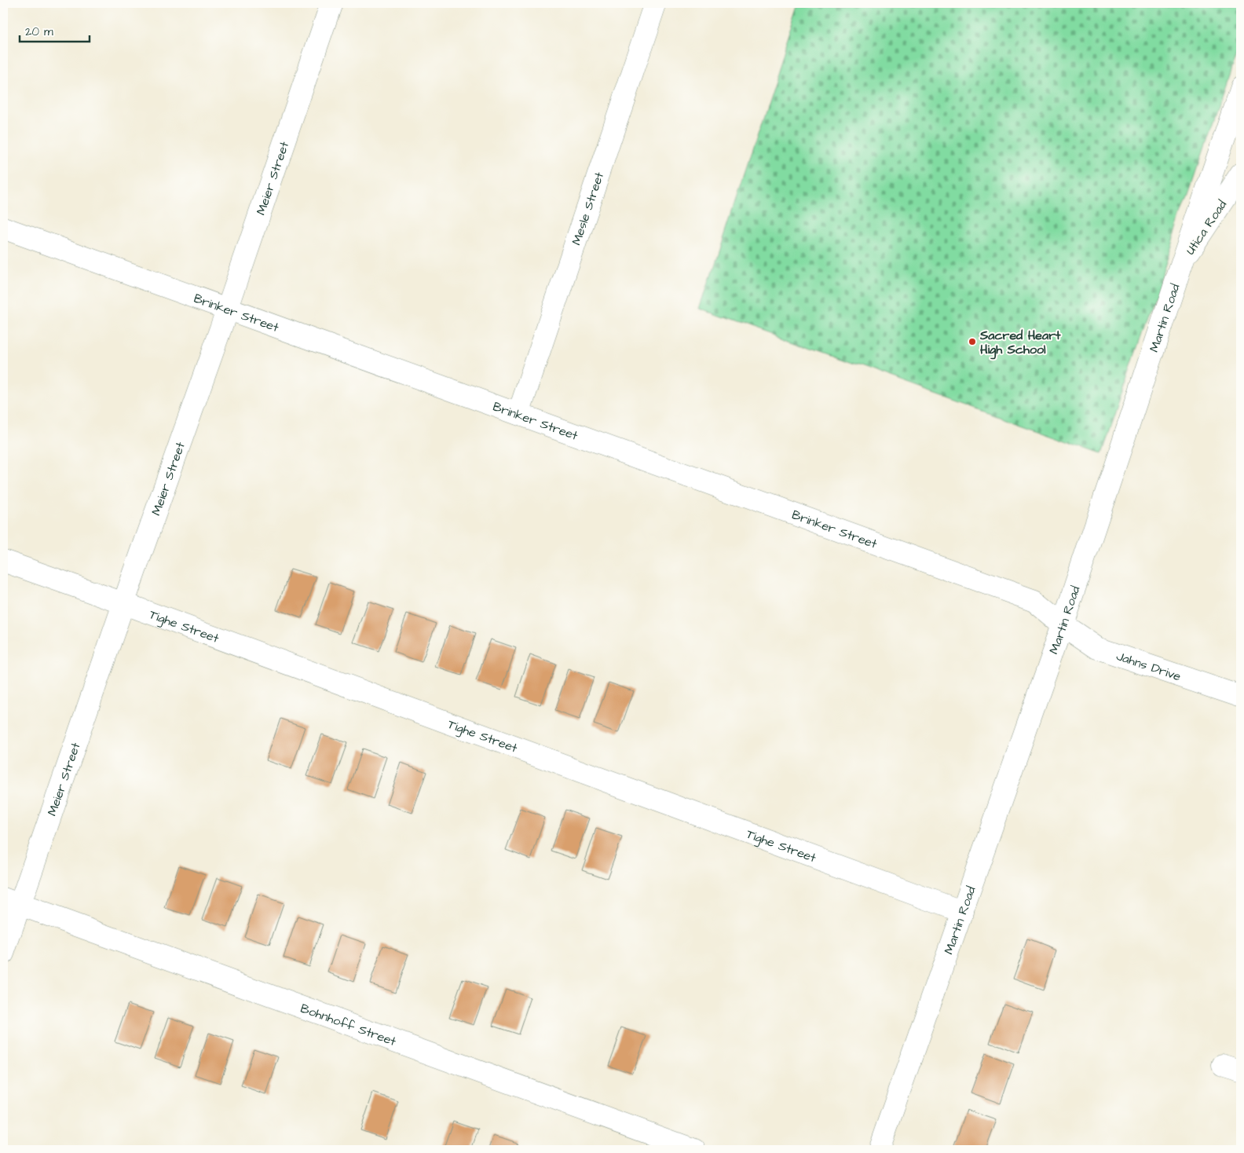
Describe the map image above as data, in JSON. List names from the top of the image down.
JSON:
{
  "streets": {
    "street": [
      "Meier Street",
      "Mesle Street",
      "Utica Road",
      "Brinker Street",
      "Martin Road",
      "Tighe Street",
      "Jahns Drive",
      "Bohnhoff Street"
    ]
  },
  "crossings": [
    ["Meier Street", "Brinker Street"],
    ["Meier Street", "Tighe Street"],
    ["Meier Street", "Bohnhoff Street"],
    ["Mesle Street", "Brinker Street"],
    ["Utica Road", "Martin Road"],
    ["Brinker Street", "Martin Road"],
    ["Brinker Street", "Jahns Drive"],
    ["Martin Road", "Tighe Street"],
    ["Martin Road", "Jahns Drive"]
  ],
  "places": ["Sacred Heart High School"],
  "scale_bar": "20 m"
}
